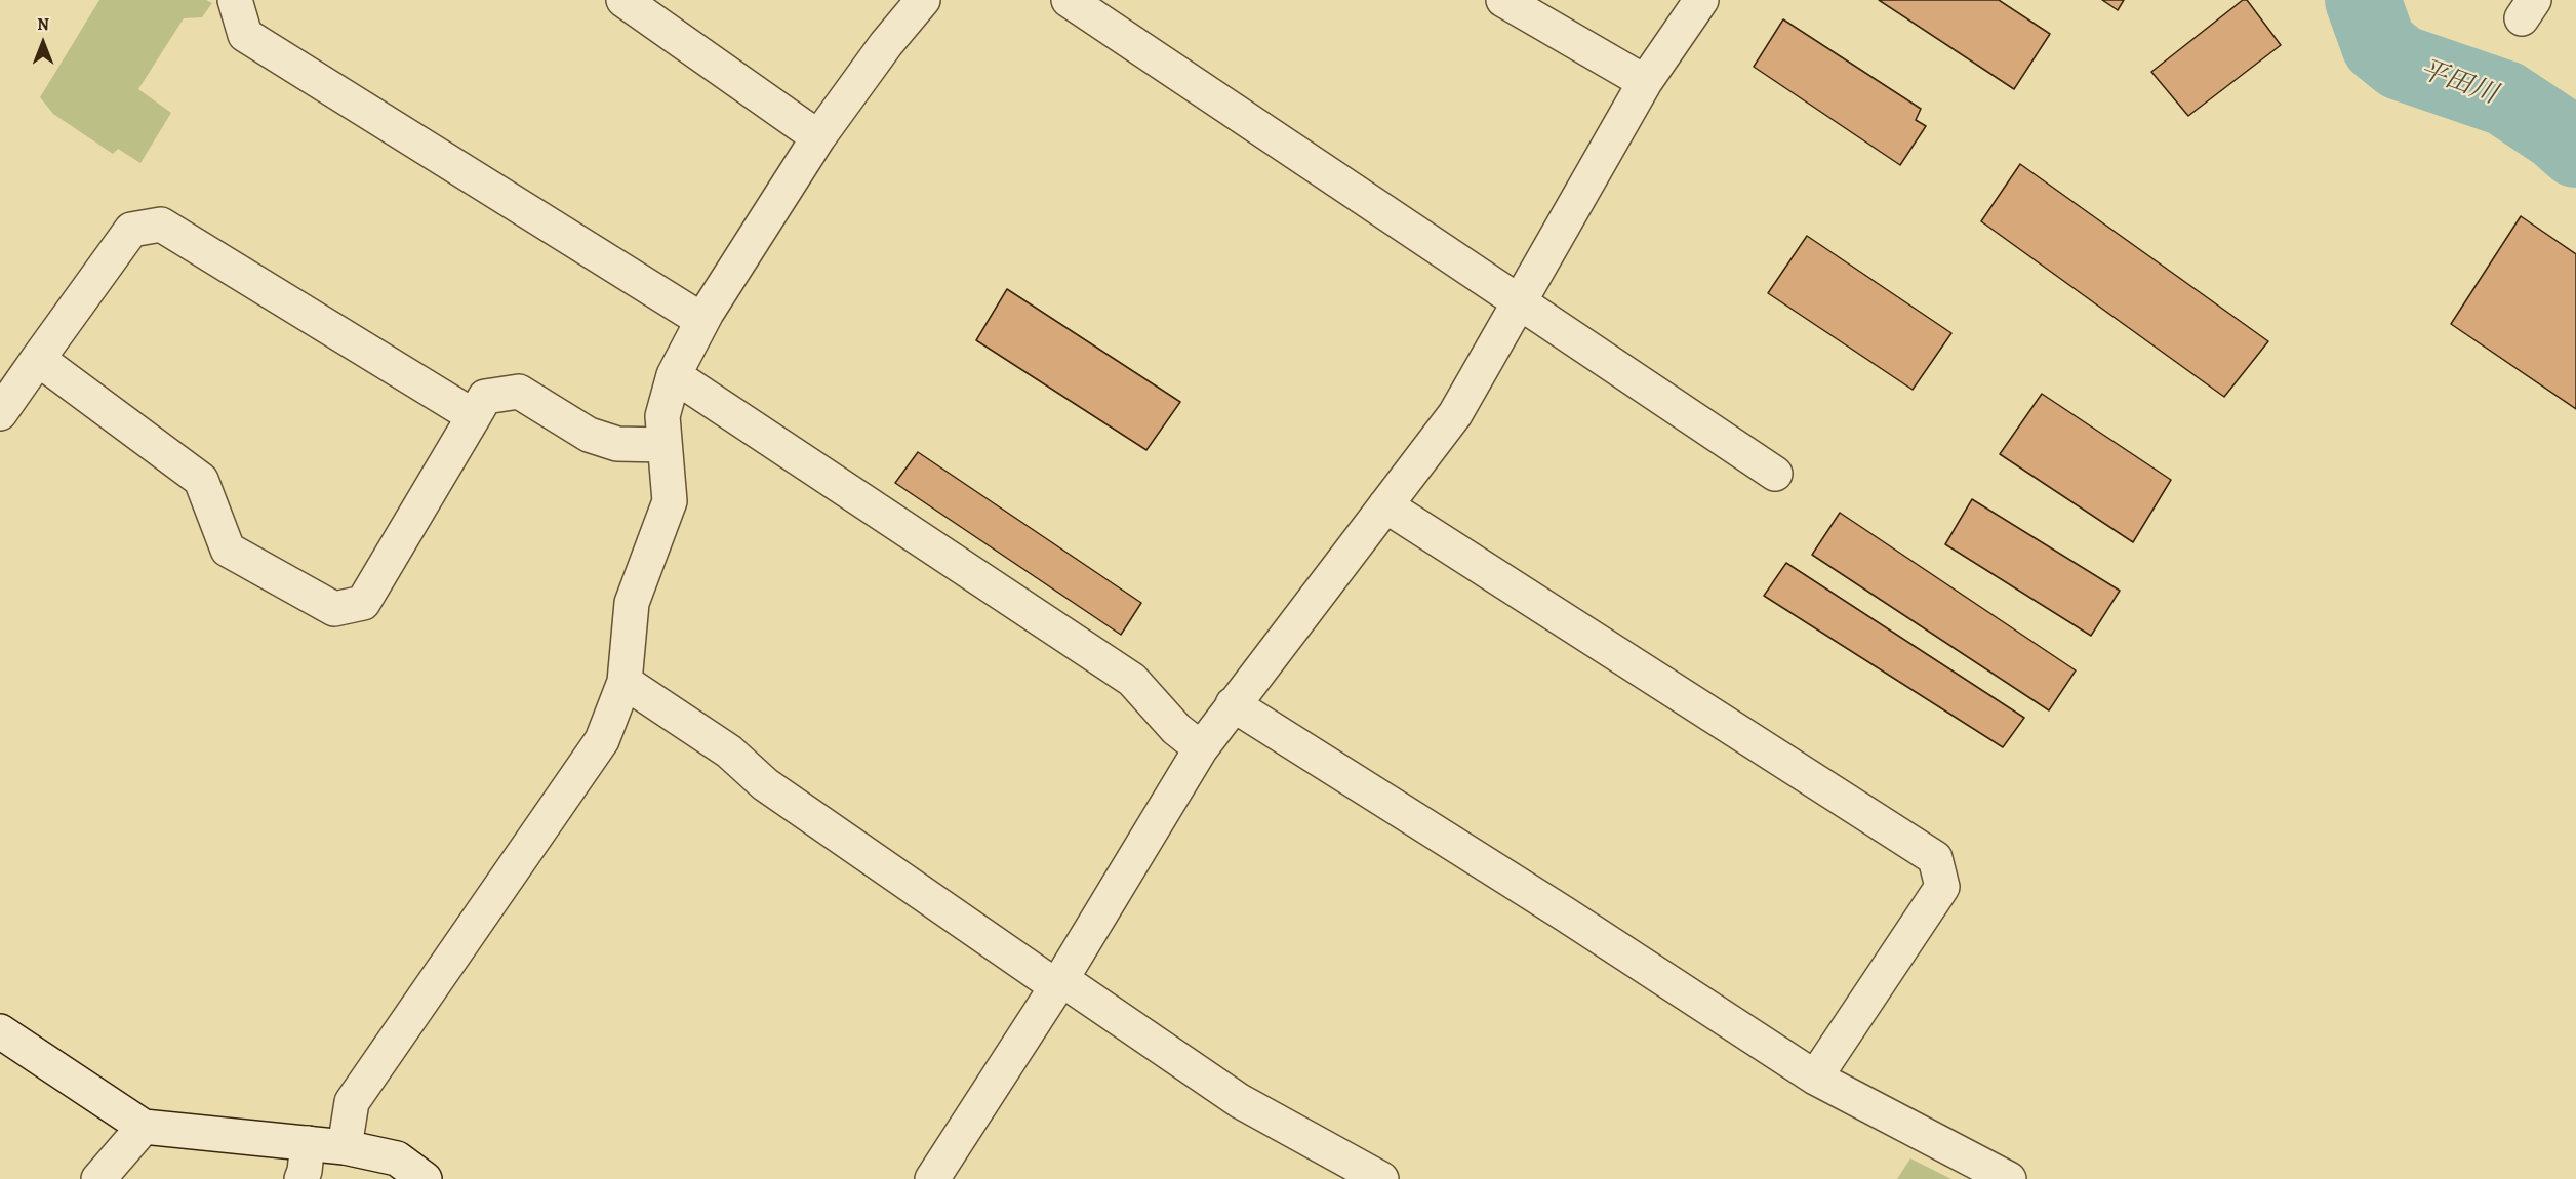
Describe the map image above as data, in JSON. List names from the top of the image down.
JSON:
{
  "water": ["平田川"],
  "north": "top"
}
